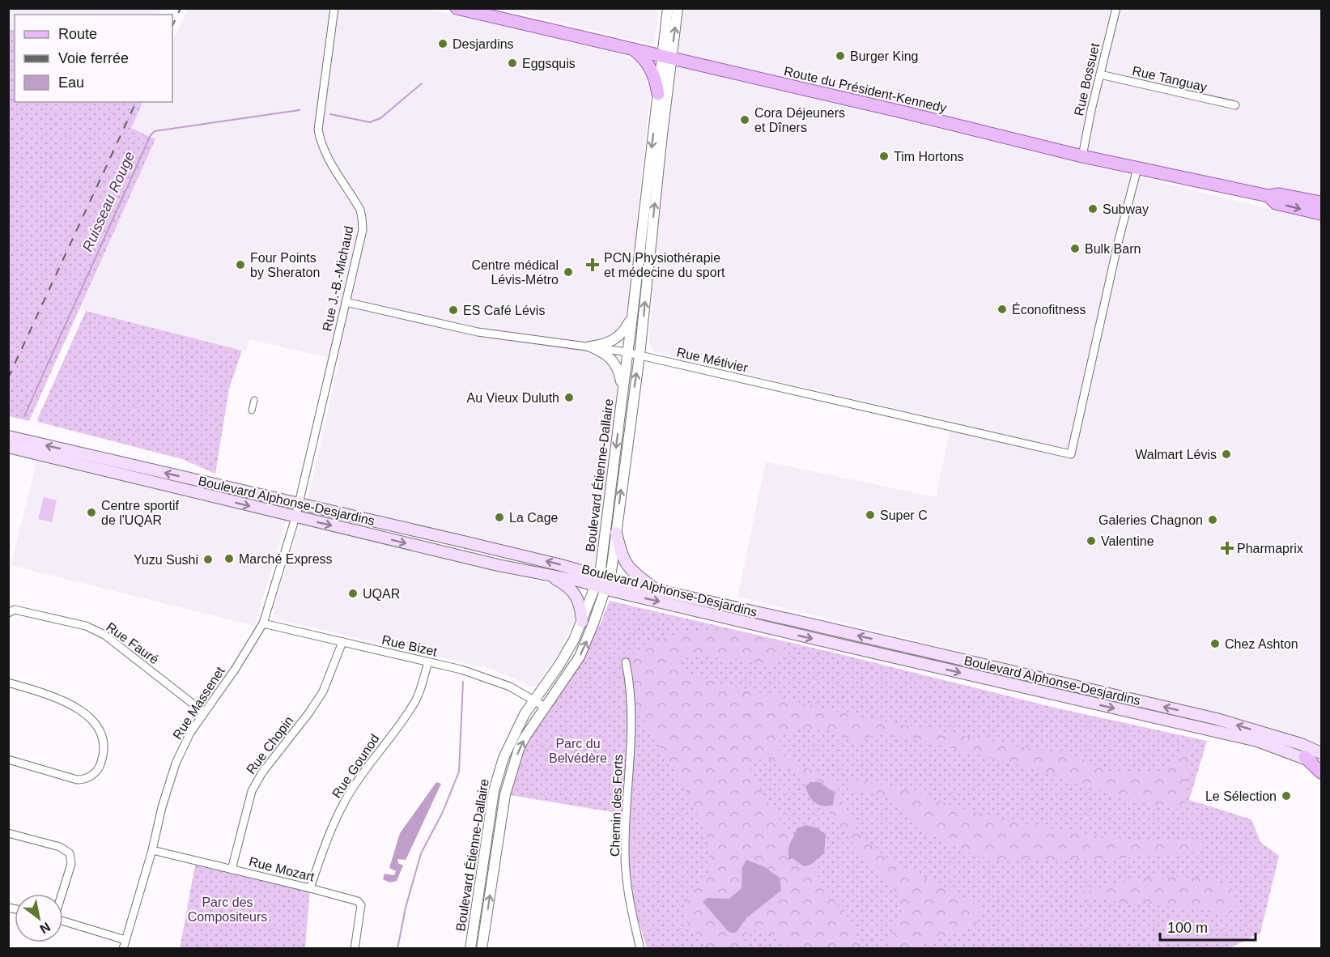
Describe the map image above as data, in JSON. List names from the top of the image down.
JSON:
{
  "streets": {
    "main road": ["Route du Président-Kennedy", "Boulevard Alphonse-Desjardins"],
    "street": [
      "Rue Tanguay",
      "Rue Bossuet",
      "Rue J.-B.-Michaud",
      "Rue Métivier",
      "Boulevard Étienne-Dallaire",
      "Rue Fauré",
      "Rue Bizet",
      "Rue Massenet",
      "Rue Chopin",
      "Rue Gounod",
      "Chemin des Forts",
      "Rue Mozart"
    ]
  },
  "crossings": [
    ["Rue Tanguay", "Rue Bossuet"],
    ["Rue Bossuet", "Route du Président-Kennedy"],
    ["Route du Président-Kennedy", "Rue Métivier"],
    ["Route du Président-Kennedy", "Boulevard Étienne-Dallaire"],
    ["Rue J.-B.-Michaud", "Rue Métivier"],
    ["Rue J.-B.-Michaud", "Boulevard Alphonse-Desjardins"],
    ["Rue J.-B.-Michaud", "Rue Massenet"],
    ["Rue Métivier", "Boulevard Étienne-Dallaire"],
    ["Boulevard Étienne-Dallaire", "Boulevard Alphonse-Desjardins"],
    ["Boulevard Étienne-Dallaire", "Rue Bizet"],
    ["Boulevard Alphonse-Desjardins", "Rue Massenet"],
    ["Rue Fauré", "Rue Massenet"],
    ["Rue Bizet", "Rue Massenet"],
    ["Rue Bizet", "Rue Chopin"],
    ["Rue Bizet", "Rue Gounod"],
    ["Rue Massenet", "Rue Mozart"],
    ["Rue Chopin", "Rue Mozart"],
    ["Rue Gounod", "Rue Mozart"]
  ],
  "water": ["Ruisseau Rouge"],
  "parks": ["Parc du Belvédère", "Parc des Compositeurs"],
  "places": {
    "other": [
      "Desjardins",
      "Burger King",
      "Eggsquis",
      "Cora Déjeuners et Dîners",
      "Tim Hortons",
      "Subway",
      "Bulk Barn",
      "Four Points by Sheraton",
      "Centre médical Lévis-Métro",
      "Éconofitness",
      "ES Café Lévis",
      "Au Vieux Duluth",
      "Walmart Lévis",
      "Centre sportif de l'UQAR",
      "Super C",
      "La Cage",
      "Galeries Chagnon",
      "Valentine",
      "Marché Express",
      "Yuzu Sushi",
      "UQAR",
      "Chez Ashton",
      "Le Sélection"
    ],
    "health": ["PCN Physiothérapie et médecine du sport", "Pharmaprix"]
  },
  "legend": ["Route", "Voie ferrée", "Eau"],
  "scale_bar": "100 m",
  "north": "bottom right"
}
